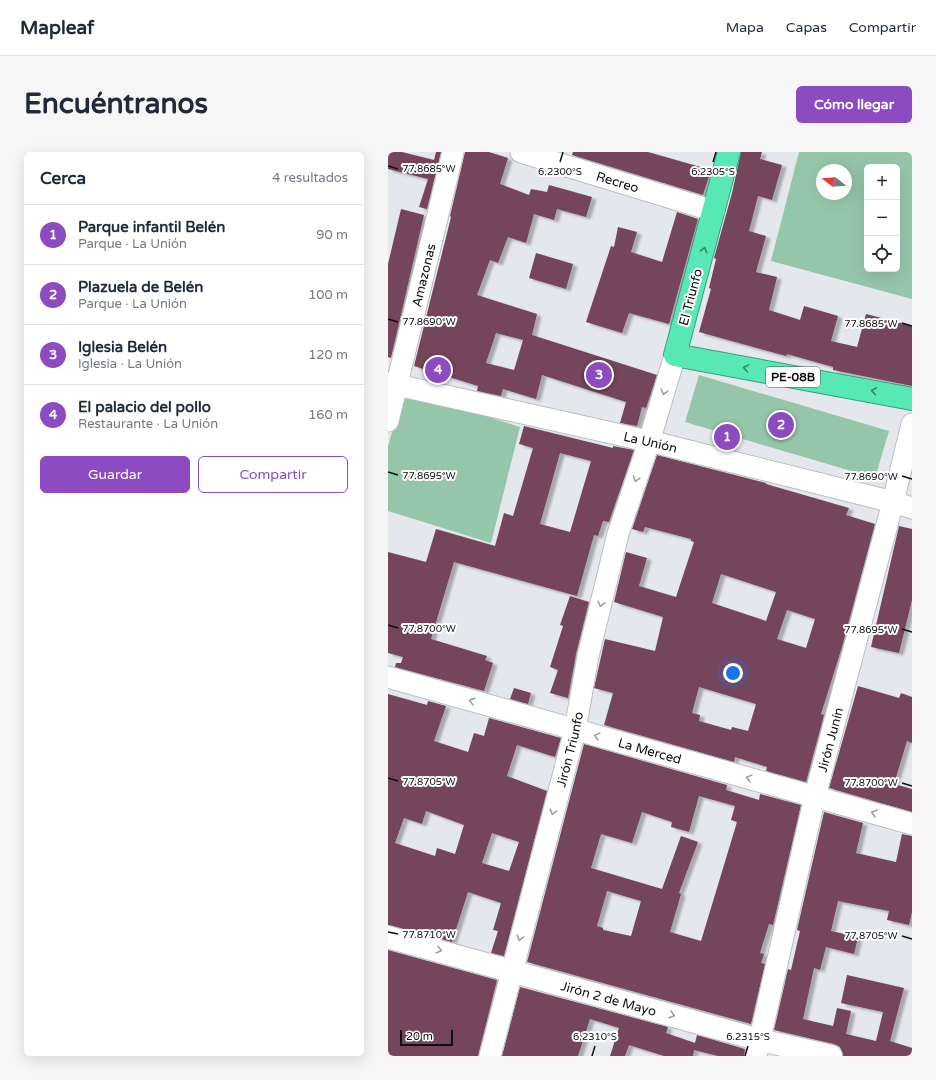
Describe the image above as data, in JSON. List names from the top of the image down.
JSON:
{
  "streets": {
    "highway": ["El Triunfo", "PE-08B"],
    "main road": ["Jirón 2 de Mayo"],
    "street": [
      "Recreo",
      "Amazonas",
      "La Unión",
      "Jirón Junín",
      "Jirón Triunfo",
      "La Merced"
    ]
  },
  "crossings": [
    ["Recreo", "El Triunfo"],
    ["Amazonas", "La Unión"],
    ["El Triunfo", "PE-08B"],
    ["El Triunfo", "La Unión"],
    ["El Triunfo", "Jirón Triunfo"],
    ["La Unión", "Jirón Junín"],
    ["La Unión", "Jirón Triunfo"],
    ["Jirón Junín", "La Merced"],
    ["Jirón Junín", "Jirón 2 de Mayo"],
    ["Jirón Triunfo", "La Merced"],
    ["Jirón Triunfo", "Jirón 2 de Mayo"]
  ],
  "one_way": ["Jirón Triunfo", "La Merced", "Jirón 2 de Mayo"],
  "scale_bar": "20 m",
  "north": "left",
  "page": {
    "header": "Mapleaf",
    "nav": ["Mapa", "Capas", "Compartir"],
    "buttons": [
      "Cómo llegar",
      ["Guardar", "Compartir"]
    ],
    "title": "Encuéntranos",
    "heading": ["Cerca", "4 resultados"],
    "map_buttons": ["+", "−"],
    "list": [
      {
        "mark": "1",
        "name": "Parque infantil Belén",
        "note": "Parque · La Unión",
        "value": "90 m"
      },
      {
        "mark": "2",
        "name": "Plazuela de Belén",
        "note": "Parque · La Unión",
        "value": "100 m"
      },
      {
        "mark": "3",
        "name": "Iglesia Belén",
        "note": "Iglesia · La Unión",
        "value": "120 m"
      },
      {
        "mark": "4",
        "name": "El palacio del pollo",
        "note": "Restaurante · La Unión",
        "value": "160 m"
      }
    ],
    "pins": [
      "4",
      "3",
      "2",
      "1"
    ],
    "scale": "20 m"
  },
  "coordinates": [
    "77.8685°W",
    "6.2300°S",
    "6.2305°S",
    "77.8690°W",
    "77.8695°W",
    "77.8700°W",
    "77.8705°W",
    "77.8710°W",
    "6.2310°S",
    "6.2315°S"
  ]
}
